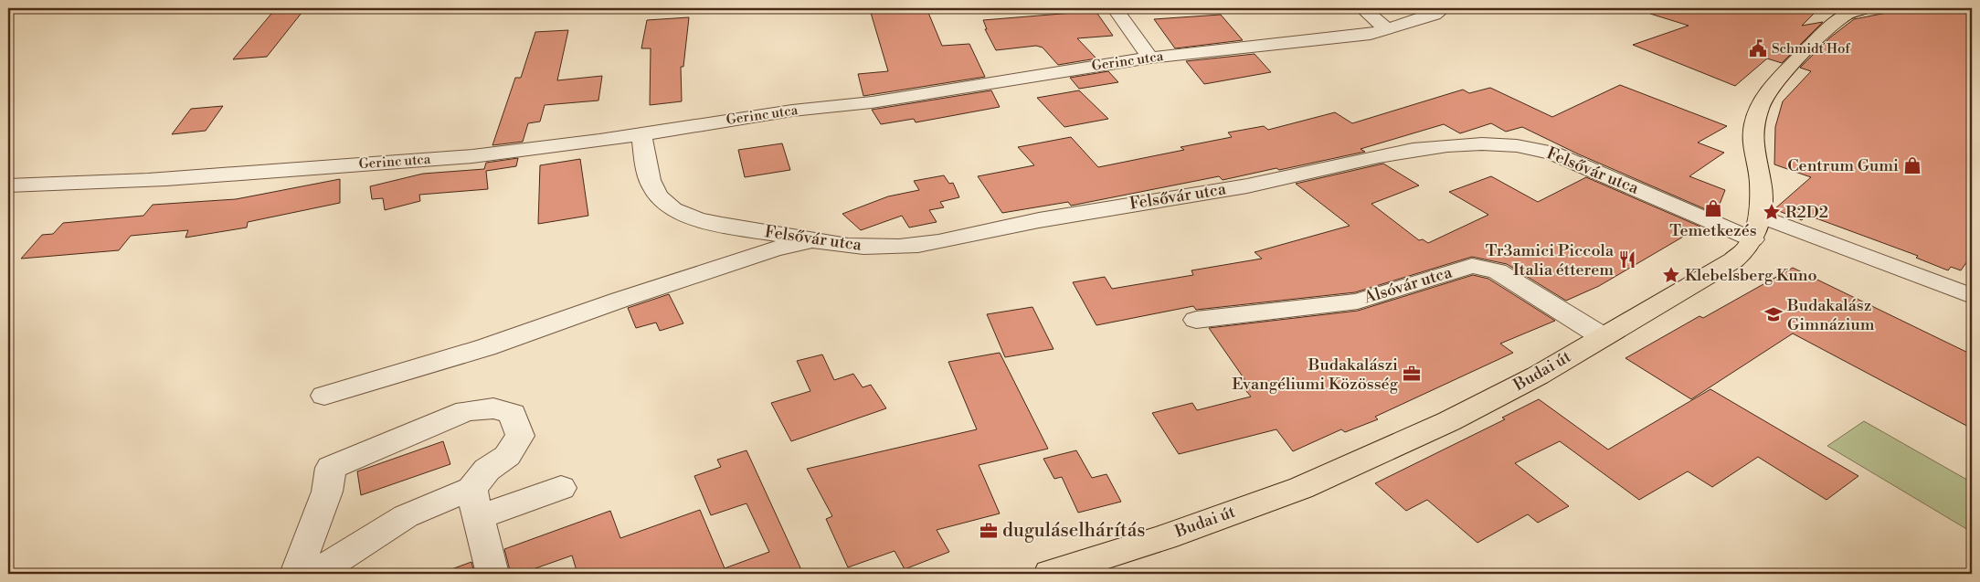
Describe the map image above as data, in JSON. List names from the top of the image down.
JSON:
{
  "streets": {
    "main road": ["Budai út"],
    "street": ["Gerinc utca", "Felsővár utca", "Alsóvár utca"]
  },
  "crossings": [
    ["Gerinc utca", "Felsővár utca"],
    ["Felsővár utca", "Budai út"],
    ["Alsóvár utca", "Budai út"]
  ],
  "places": {
    "public building": ["Schmidt Hof"],
    "shop": ["Centrum Gumi", "Temetkezés"],
    "place": ["R2D2", "Klebelsberg Kuno"],
    "restaurant": ["Tr3amici Piccola Italia étterem"],
    "school or university": ["Budakalász Gimnázium"],
    "office": ["Budakalászi Evangéliumi Közösség", "duguláselhárítás"]
  }
}
